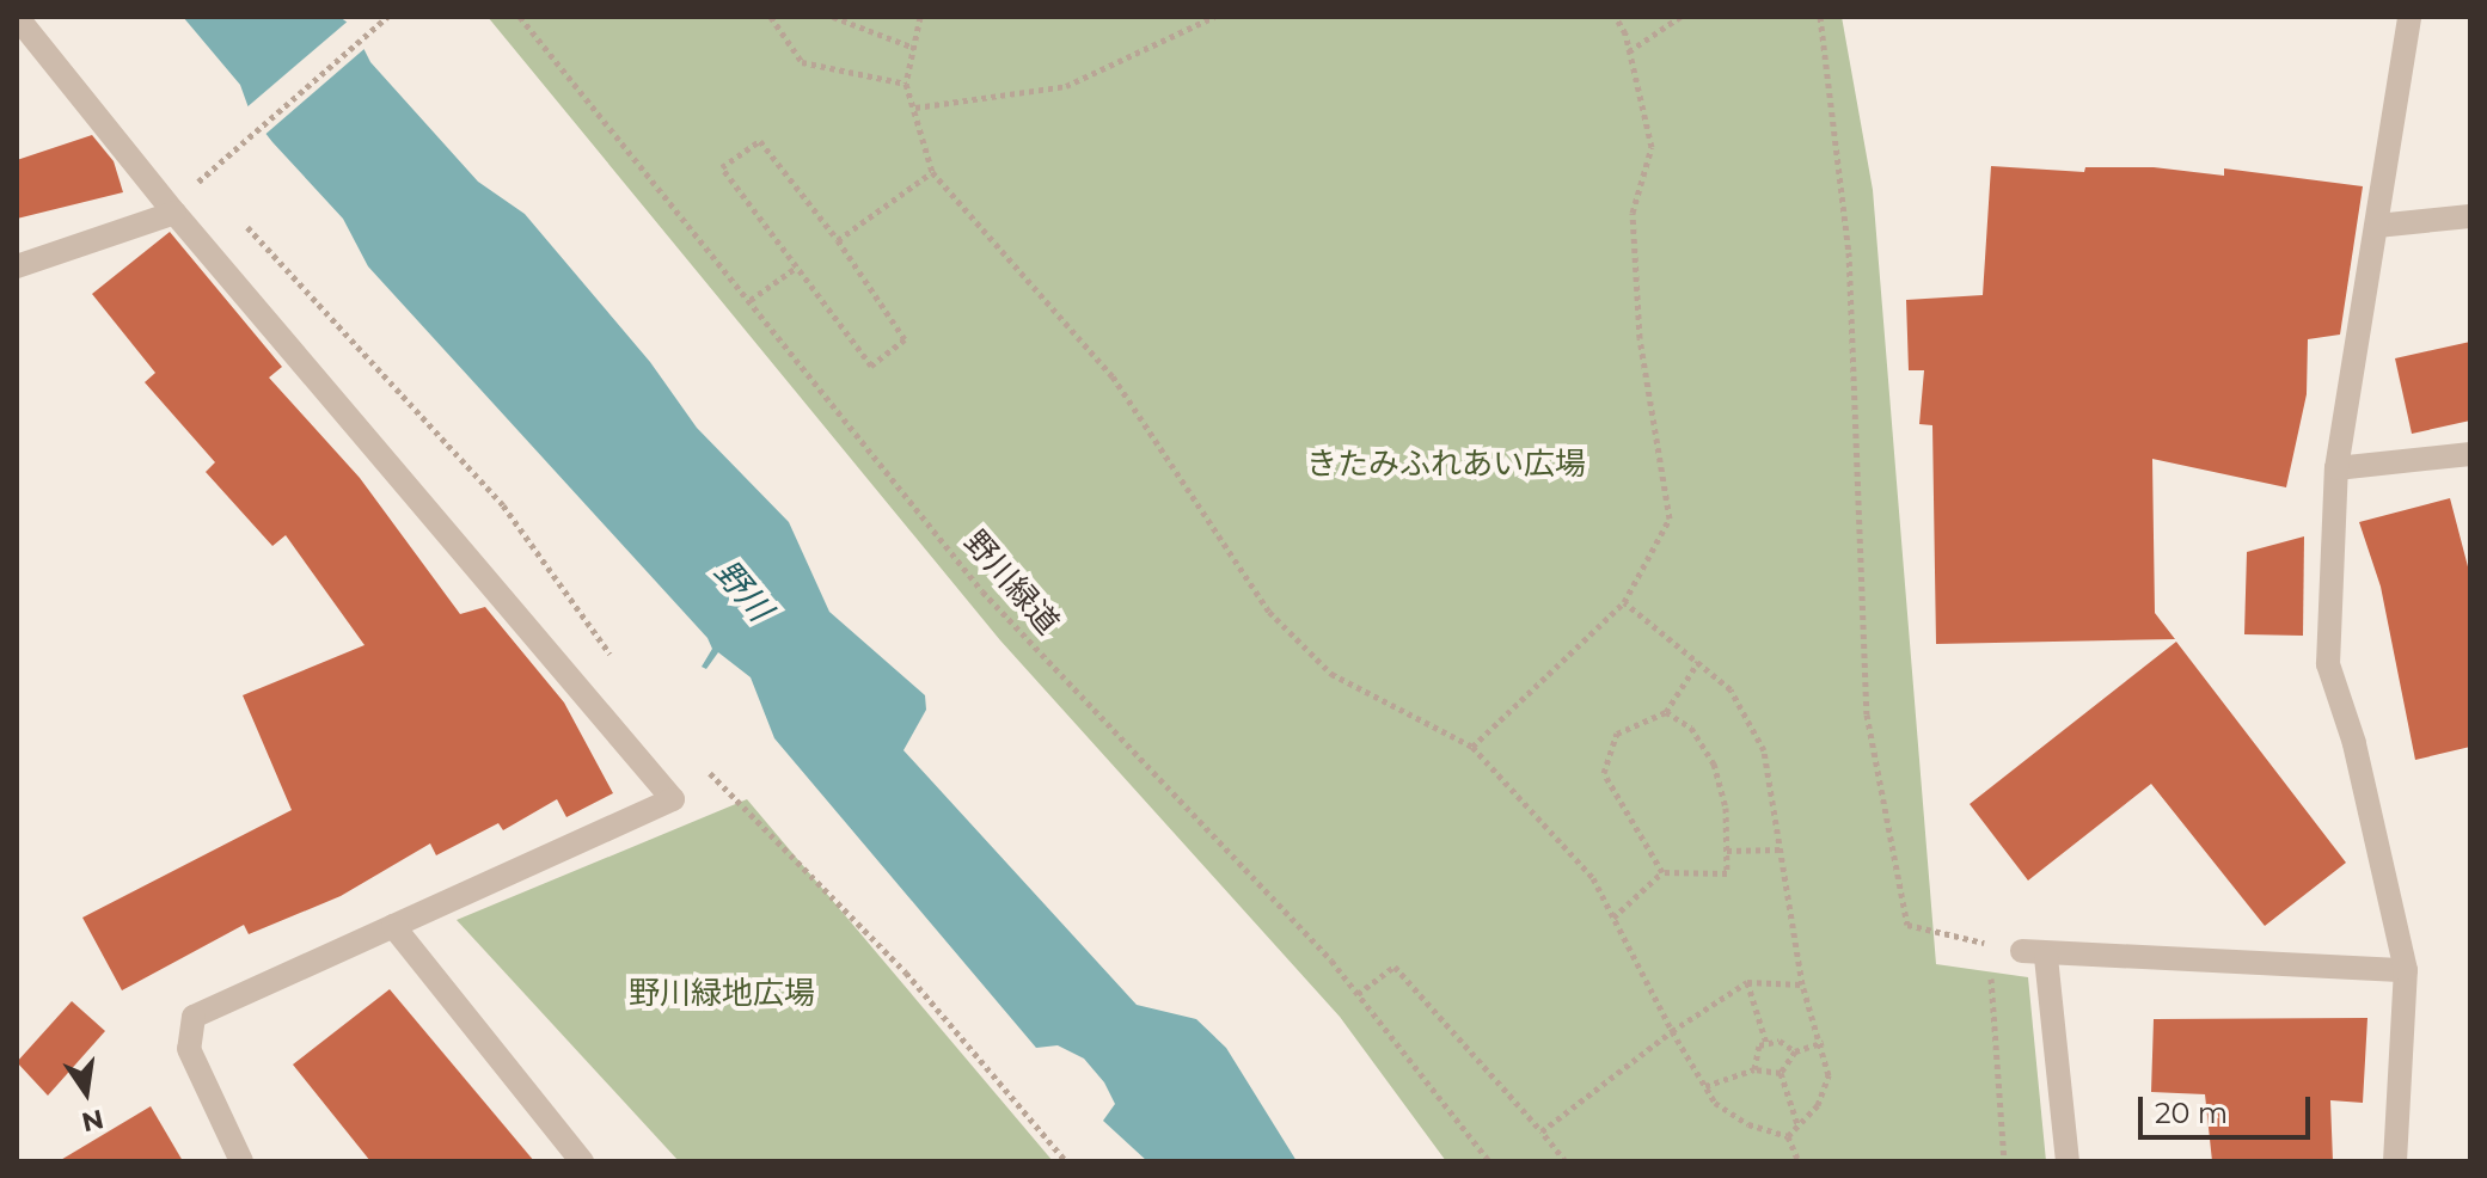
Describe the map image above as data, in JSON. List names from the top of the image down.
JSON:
{
  "streets": {
    "path": ["野川緑道"]
  },
  "water": ["野川"],
  "parks": ["きたみふれあい広場", "野川緑地広場"],
  "scale_bar": "20 m",
  "north": "bottom"
}
